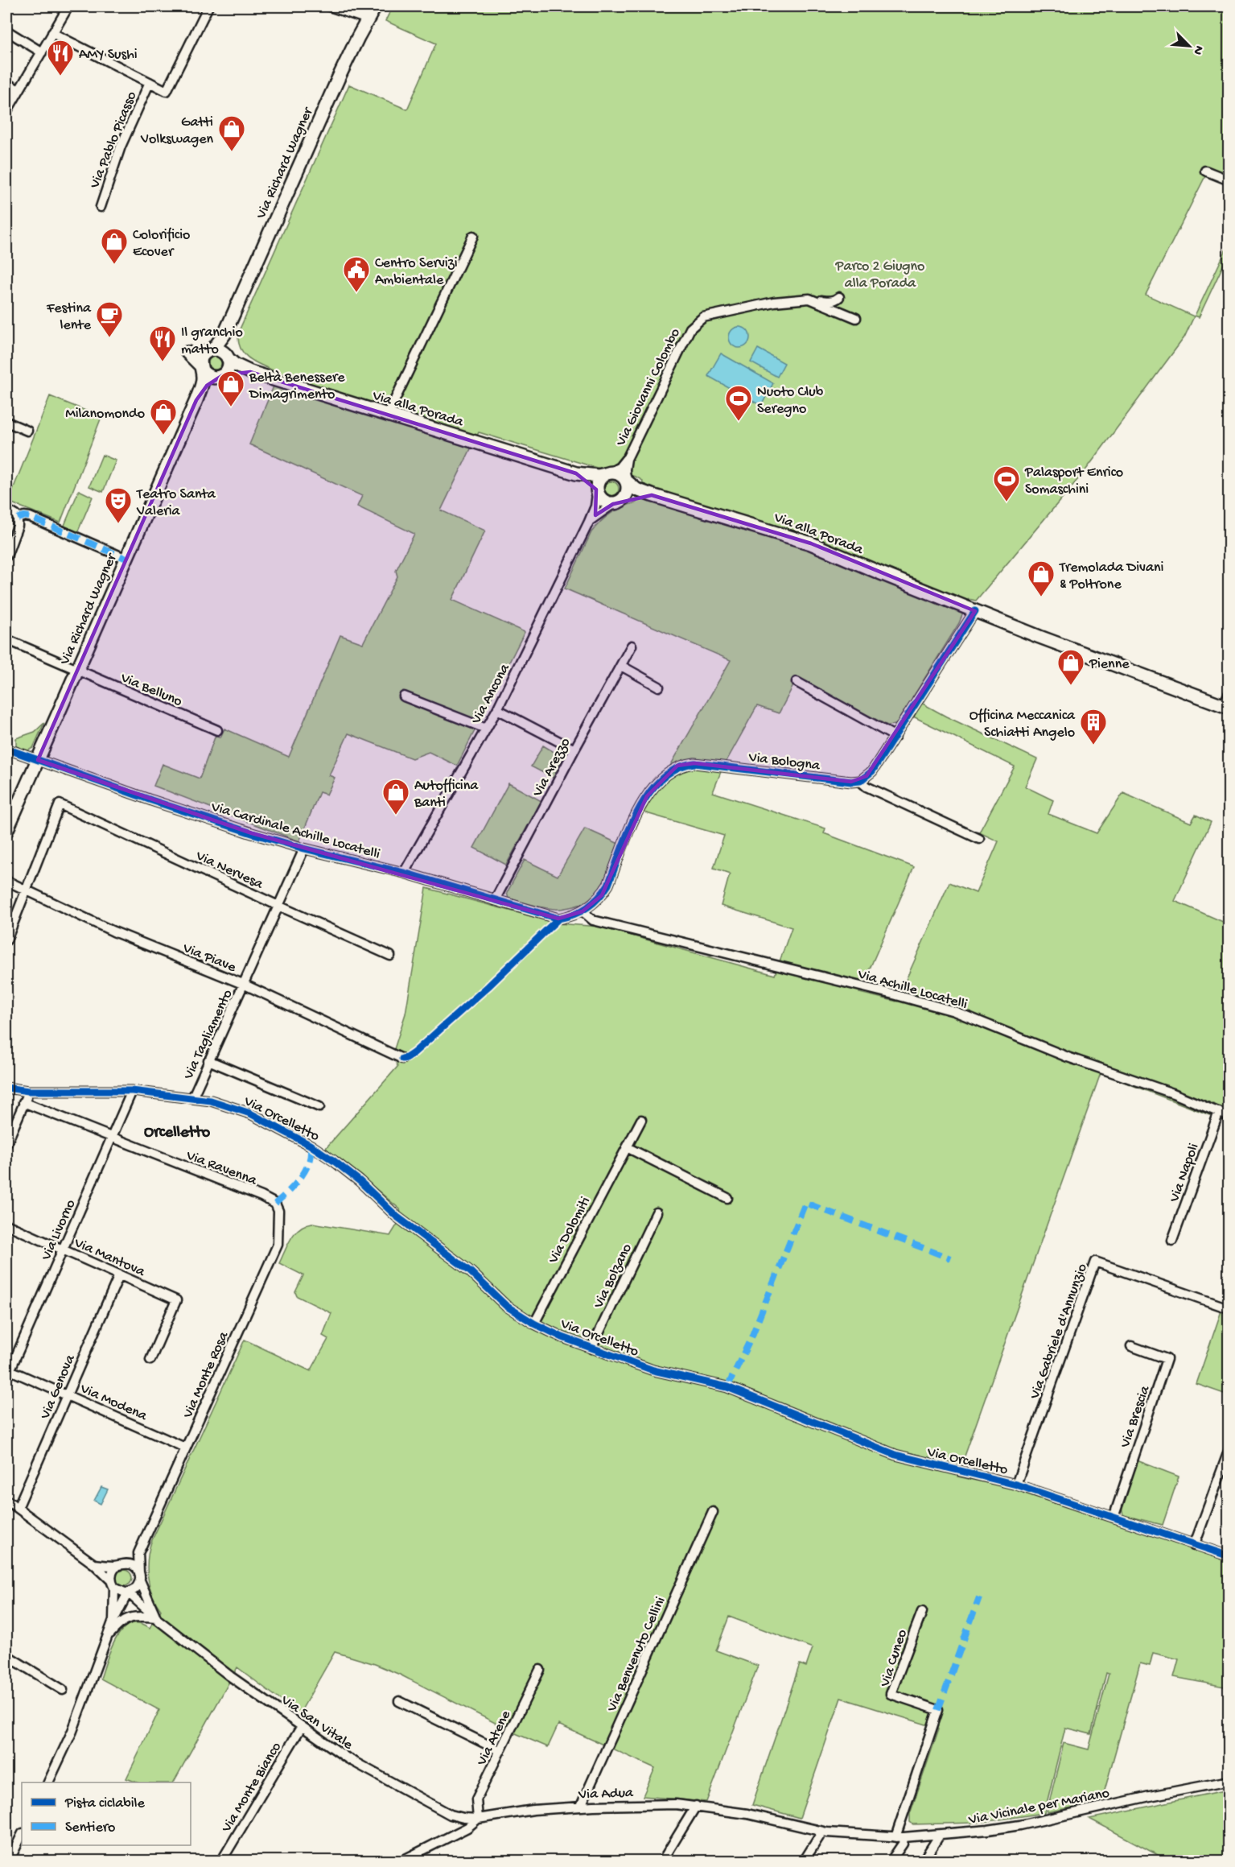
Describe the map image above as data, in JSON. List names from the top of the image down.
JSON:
{
  "streets": {
    "street": [
      "Via Pablo Picasso",
      "Via Richard Wagner",
      "Via Giovanni Colombo",
      "Via alla Porada",
      "Via Belluno",
      "Via Ancona",
      "Via Bologna",
      "Via Arezzo",
      "Via Cardinale Achille Locatelli",
      "Via Nervesa",
      "Via Piave",
      "Via Achille Locatelli",
      "Via Tagliamento",
      "Via Orcelletto",
      "Via Ravenna",
      "Via Napoli",
      "Via Livorno",
      "Via Dolomiti",
      "Via Mantova",
      "Via Bolzano",
      "Via Gabriele d'Annunzio",
      "Via Monte Rosa",
      "Via Genova",
      "Via Modena",
      "Via Brescia",
      "Via Benvenuto Cellini",
      "Via Cuneo",
      "Via San Vitale",
      "Via Atene",
      "Via Monte Bianco",
      "Via Adua",
      "Via Vicinale per Mariano"
    ]
  },
  "crossings": [
    ["Via Richard Wagner", "Via alla Porada"],
    ["Via Richard Wagner", "Via Belluno"],
    ["Via Richard Wagner", "Via Cardinale Achille Locatelli"],
    ["Via Giovanni Colombo", "Via alla Porada"],
    ["Via Giovanni Colombo", "Via Ancona"],
    ["Via alla Porada", "Via Ancona"],
    ["Via Ancona", "Via Cardinale Achille Locatelli"],
    ["Via Bologna", "Via Cardinale Achille Locatelli"],
    ["Via Bologna", "Via Achille Locatelli"],
    ["Via Arezzo", "Via Cardinale Achille Locatelli"],
    ["Via Cardinale Achille Locatelli", "Via Achille Locatelli"],
    ["Via Cardinale Achille Locatelli", "Via Tagliamento"],
    ["Via Nervesa", "Via Piave"],
    ["Via Nervesa", "Via Tagliamento"],
    ["Via Piave", "Via Tagliamento"],
    ["Via Achille Locatelli", "Via Napoli"],
    ["Via Tagliamento", "Via Orcelletto"],
    ["Via Orcelletto", "Via Livorno"],
    ["Via Orcelletto", "Via Dolomiti"],
    ["Via Orcelletto", "Via Bolzano"],
    ["Via Orcelletto", "Via Gabriele d'Annunzio"],
    ["Via Orcelletto", "Via Brescia"],
    ["Via Ravenna", "Via Livorno"],
    ["Via Ravenna", "Via Monte Rosa"],
    ["Via Livorno", "Via Mantova"],
    ["Via Livorno", "Via Modena"],
    ["Via Mantova", "Via Genova"],
    ["Via Monte Rosa", "Via Modena"],
    ["Via Monte Rosa", "Via San Vitale"],
    ["Via Genova", "Via Modena"],
    ["Via Benvenuto Cellini", "Via Adua"],
    ["Via Cuneo", "Via Vicinale per Mariano"],
    ["Via San Vitale", "Via Atene"],
    ["Via San Vitale", "Via Monte Bianco"],
    ["Via San Vitale", "Via Adua"],
    ["Via Atene", "Via Adua"],
    ["Via Adua", "Via Vicinale per Mariano"]
  ],
  "districts": ["Orcelletto"],
  "parks": ["Parco 2 Giugno alla Porada"],
  "places": {
    "restaurant": ["AMY Sushi", "Il granchio matto"],
    "shop": [
      "Gatti Volkswagen",
      "Colorificio Ecover",
      "Beltà Benessere Dimagrimento",
      "Milanomondo",
      "Tremolada Divani & Poltrone",
      "Pienne",
      "Autofficina Banti"
    ],
    "public building": ["Centro Servizi Ambientale"],
    "cafe": ["Festina lente"],
    "sports": ["Nuoto Club Seregno", "Palasport Enrico Somaschini"],
    "theatre": ["Teatro Santa Valeria"],
    "building": ["Officina Meccanica Schiatti Angelo"]
  },
  "legend": ["Pista ciclabile", "Sentiero"],
  "north": "bottom right"
}
